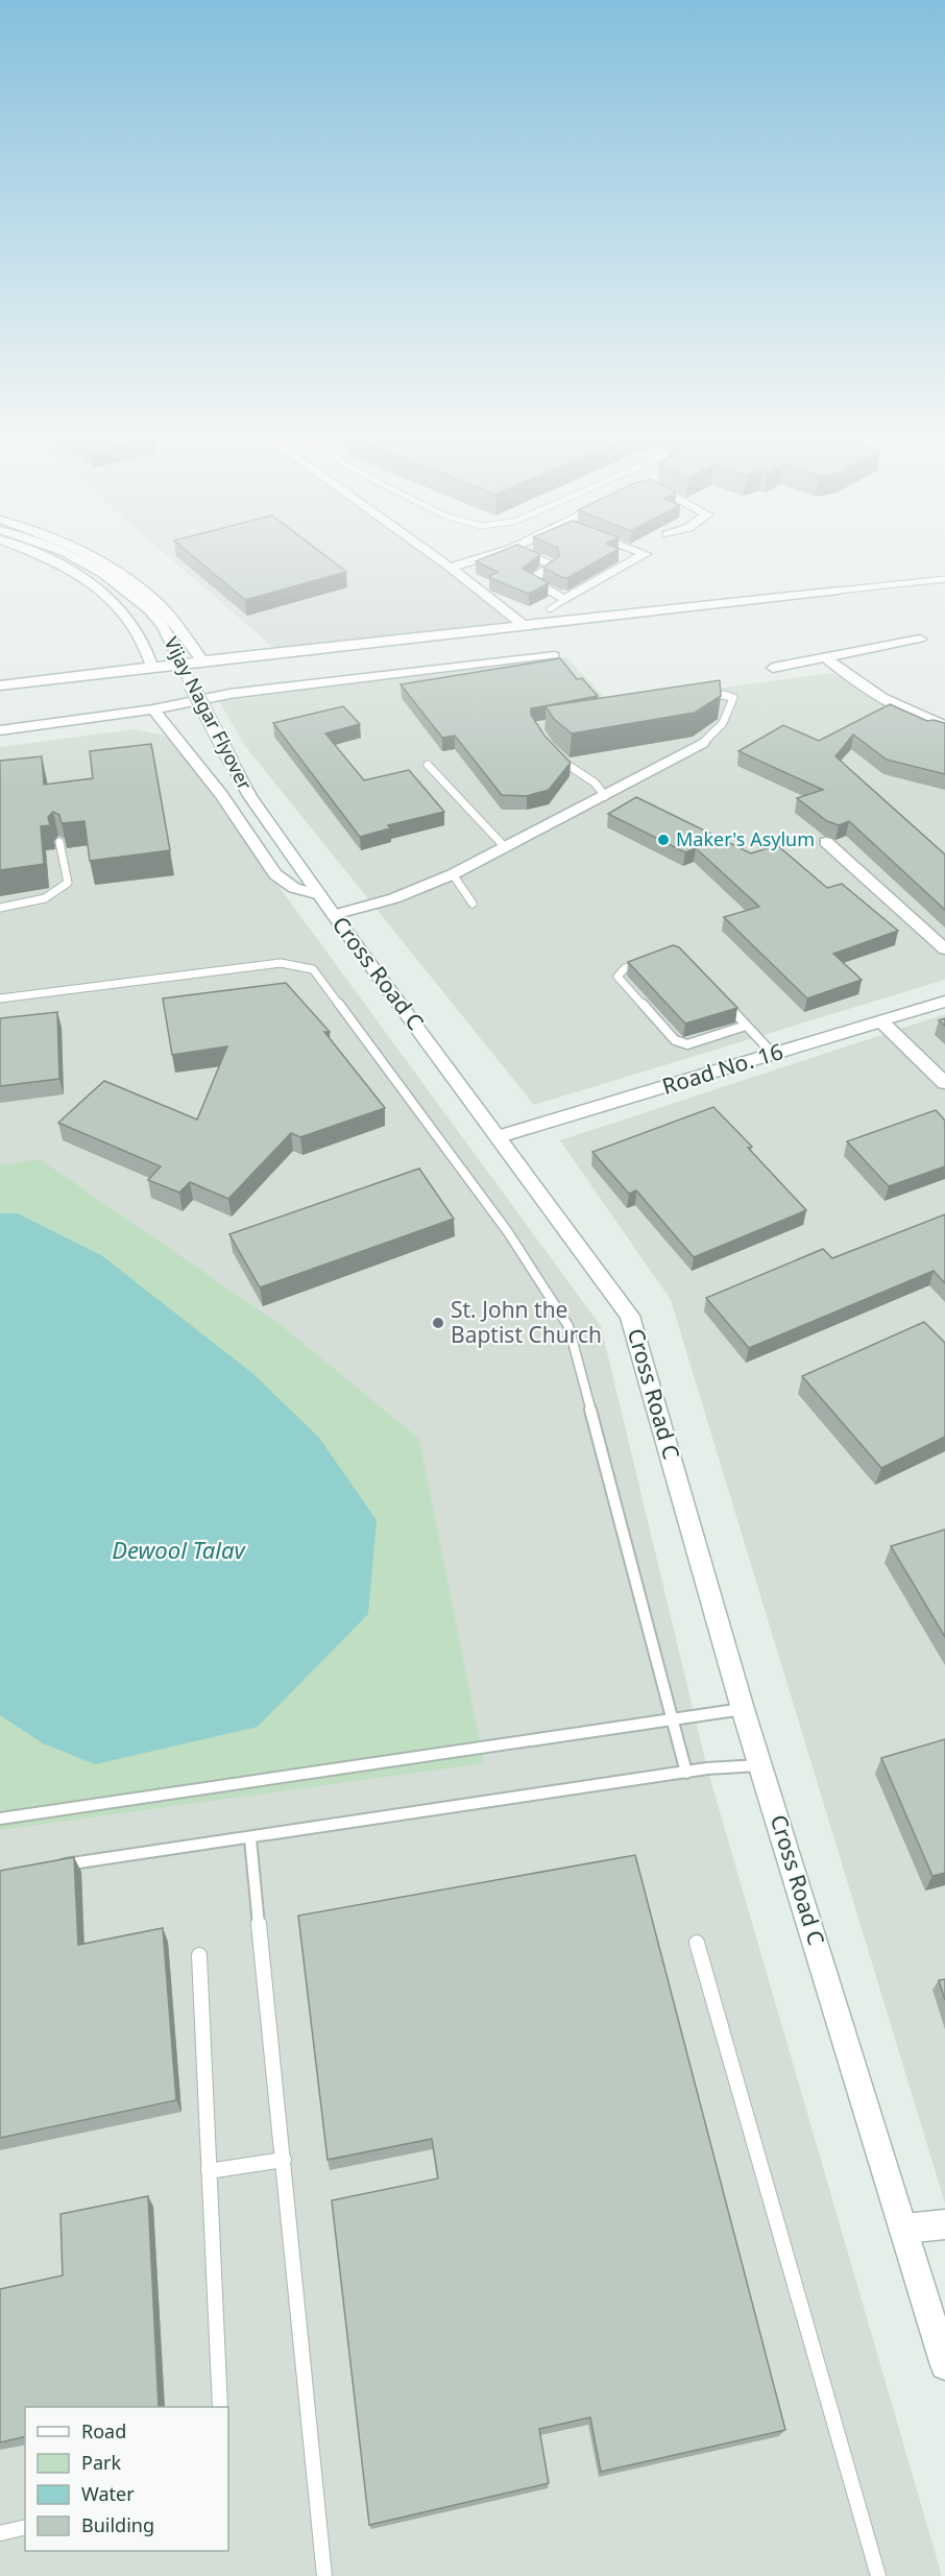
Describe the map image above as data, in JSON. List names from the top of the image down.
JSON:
{
  "streets": {
    "street": ["Vijay Nagar Flyover", "Cross Road C", "Road No. 16"]
  },
  "crossings": [
    ["Vijay Nagar Flyover", "Cross Road C"],
    ["Cross Road C", "Road No. 16"]
  ],
  "water": ["Dewool Talav"],
  "places": ["Maker's Asylum", "St. John the Baptist Church"],
  "legend": [
    "Road",
    "Park",
    "Water",
    "Building"
  ]
}
